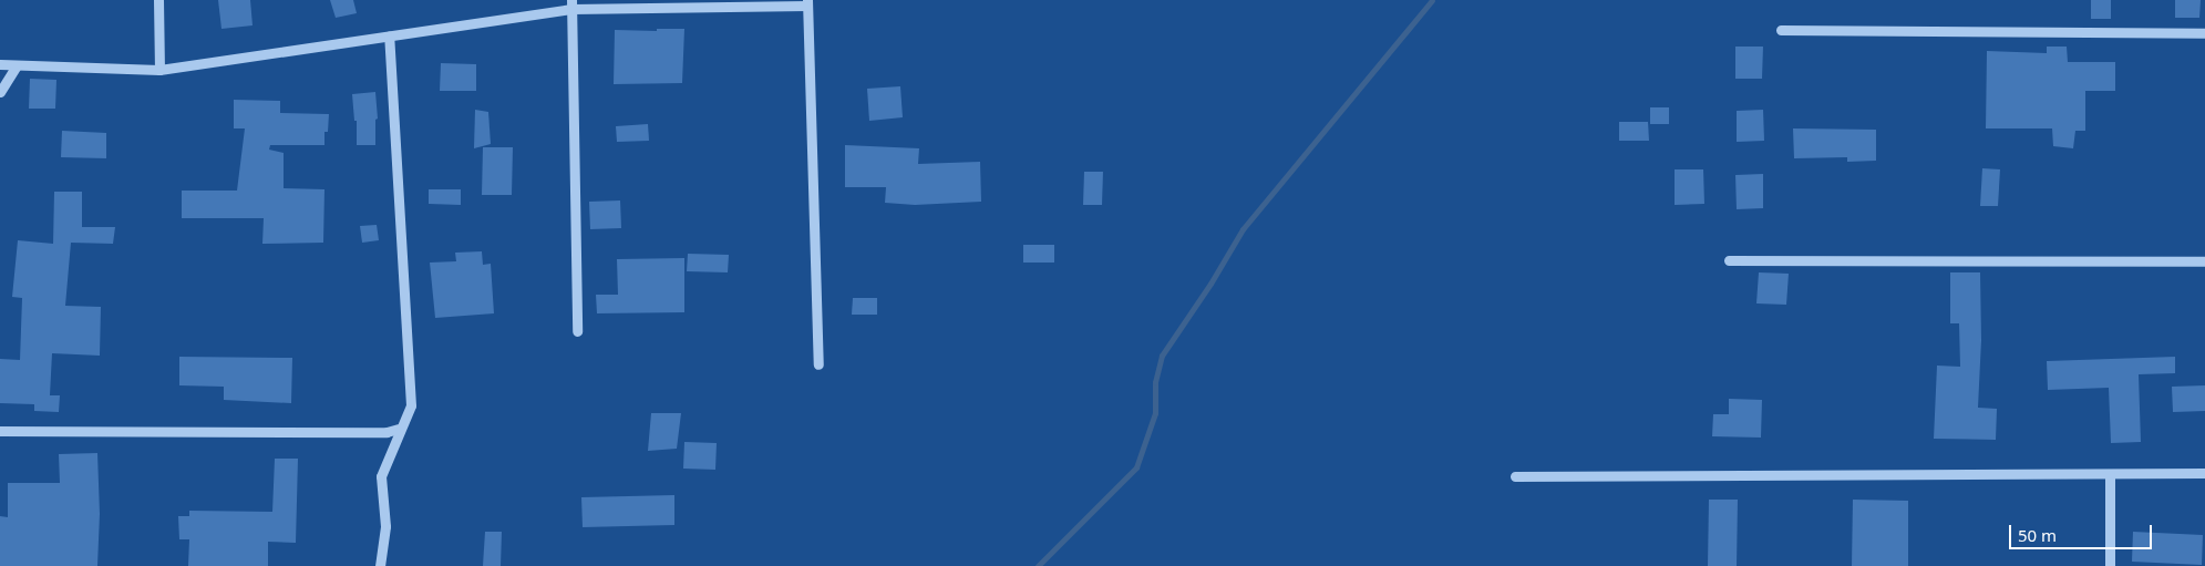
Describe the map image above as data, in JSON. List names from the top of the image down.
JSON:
{
  "scale_bar": "50 m"
}
